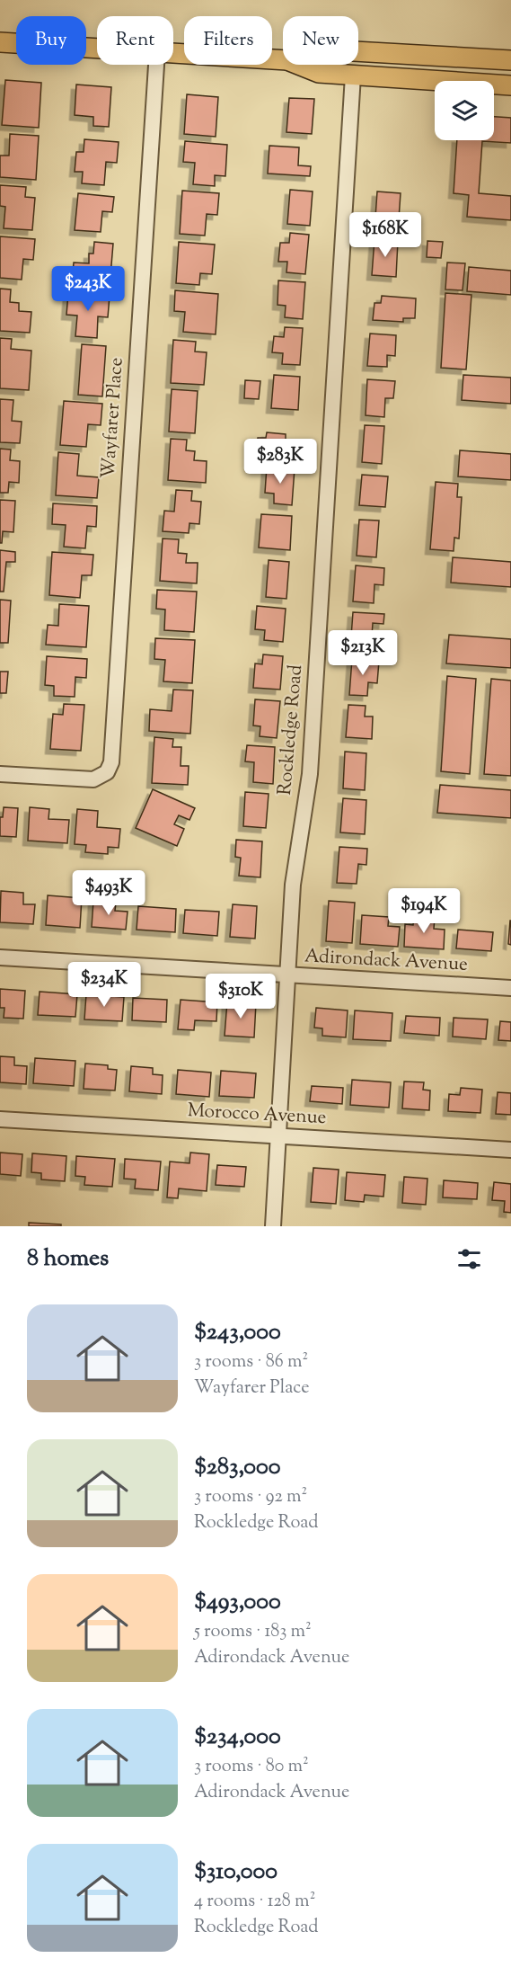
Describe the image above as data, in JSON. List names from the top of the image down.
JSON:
{
  "streets": {
    "street": [
      "Wayfarer Place",
      "Rockledge Road",
      "Adirondack Avenue",
      "Morocco Avenue"
    ]
  },
  "crossings": [
    ["Rockledge Road", "Adirondack Avenue"],
    ["Rockledge Road", "Morocco Avenue"]
  ],
  "page": {
    "chip": [
      "Buy",
      "Rent",
      "Filters",
      "New"
    ],
    "price": [
      "$168K",
      "$243K",
      "$283K",
      "$213K",
      "$493K",
      "$194K",
      "$234K",
      "$310K"
    ],
    "heading": "8 homes",
    "list": [
      {
        "name": "$243,000",
        "note": "3 rooms · 86 m² · Wayfarer Place"
      },
      {
        "name": "$283,000",
        "note": "3 rooms · 92 m² · Rockledge Road"
      },
      {
        "name": "$493,000",
        "note": "5 rooms · 183 m² · Adirondack Avenue"
      },
      {
        "name": "$234,000",
        "note": "3 rooms · 80 m² · Adirondack Avenue"
      },
      {
        "name": "$310,000",
        "note": "4 rooms · 128 m² · Rockledge Road"
      }
    ]
  }
}
